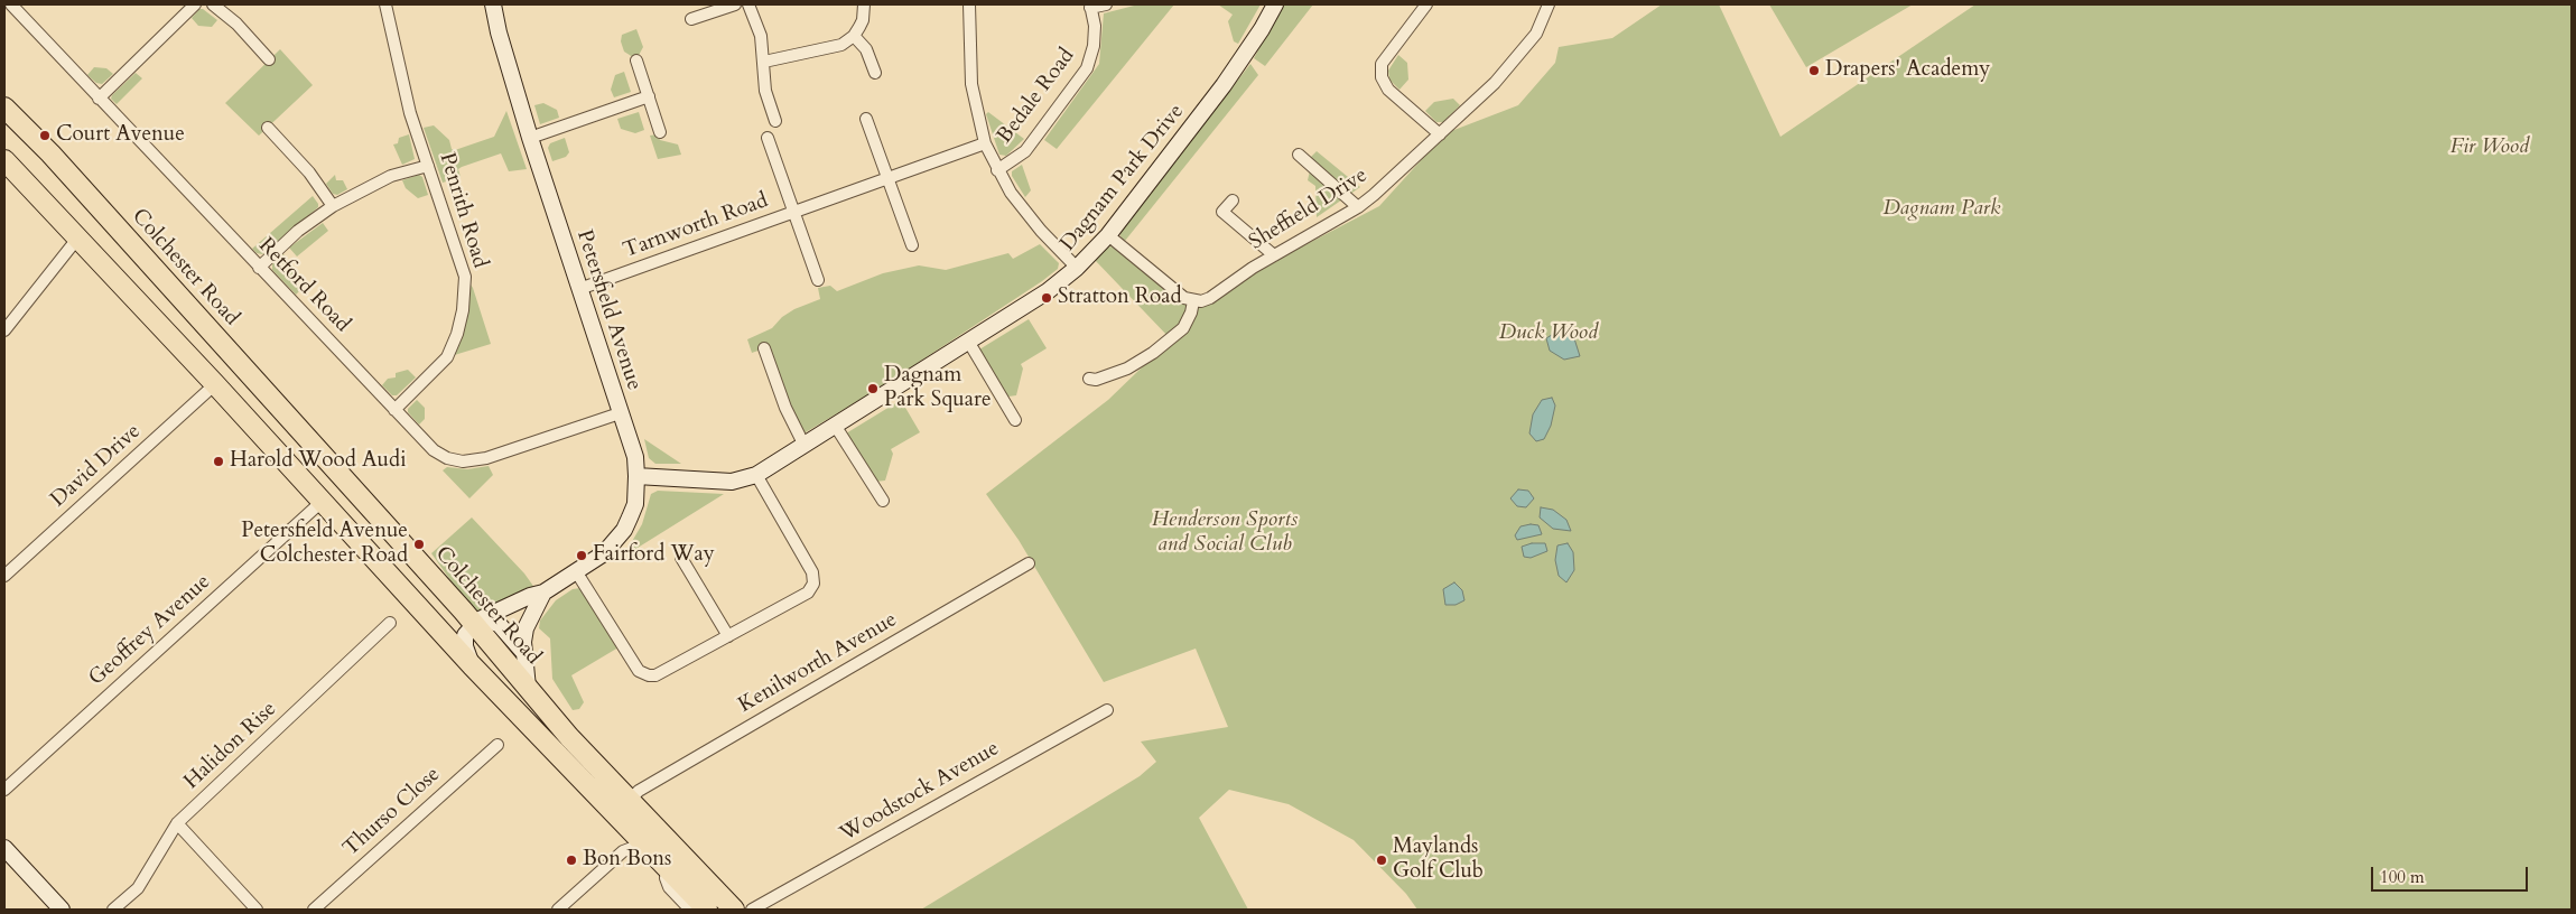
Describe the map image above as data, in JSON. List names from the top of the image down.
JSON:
{
  "streets": {
    "highway": ["Colchester Road"],
    "street": [
      "Bedale Road",
      "Dagnam Park Drive",
      "Sheffield Drive",
      "Penrith Road",
      "Tarnworth Road",
      "Retford Road",
      "Petersfield Avenue",
      "David Drive",
      "Geoffrey Avenue",
      "Kenilworth Avenue",
      "Halidon Rise",
      "Woodstock Avenue",
      "Thurso Close"
    ]
  },
  "crossings": [
    ["Dagnam Park Drive", "Petersfield Avenue"],
    ["Penrith Road", "Retford Road"],
    ["Tarnworth Road", "Petersfield Avenue"],
    ["Colchester Road", "Petersfield Avenue"],
    ["Colchester Road", "Kenilworth Avenue"],
    ["Retford Road", "Petersfield Avenue"]
  ],
  "parks": [
    "Fir Wood",
    "Dagnam Park",
    "Duck Wood",
    "Henderson Sports and Social Club"
  ],
  "places": [
    "Drapers' Academy",
    "Court Avenue",
    "Stratton Road",
    "Dagnam Park Square",
    "Harold Wood Audi",
    "Petersfield Avenue Colchester Road",
    "Fairford Way",
    "Bon Bons",
    "Maylands Golf Club"
  ],
  "scale_bar": "100 m"
}
